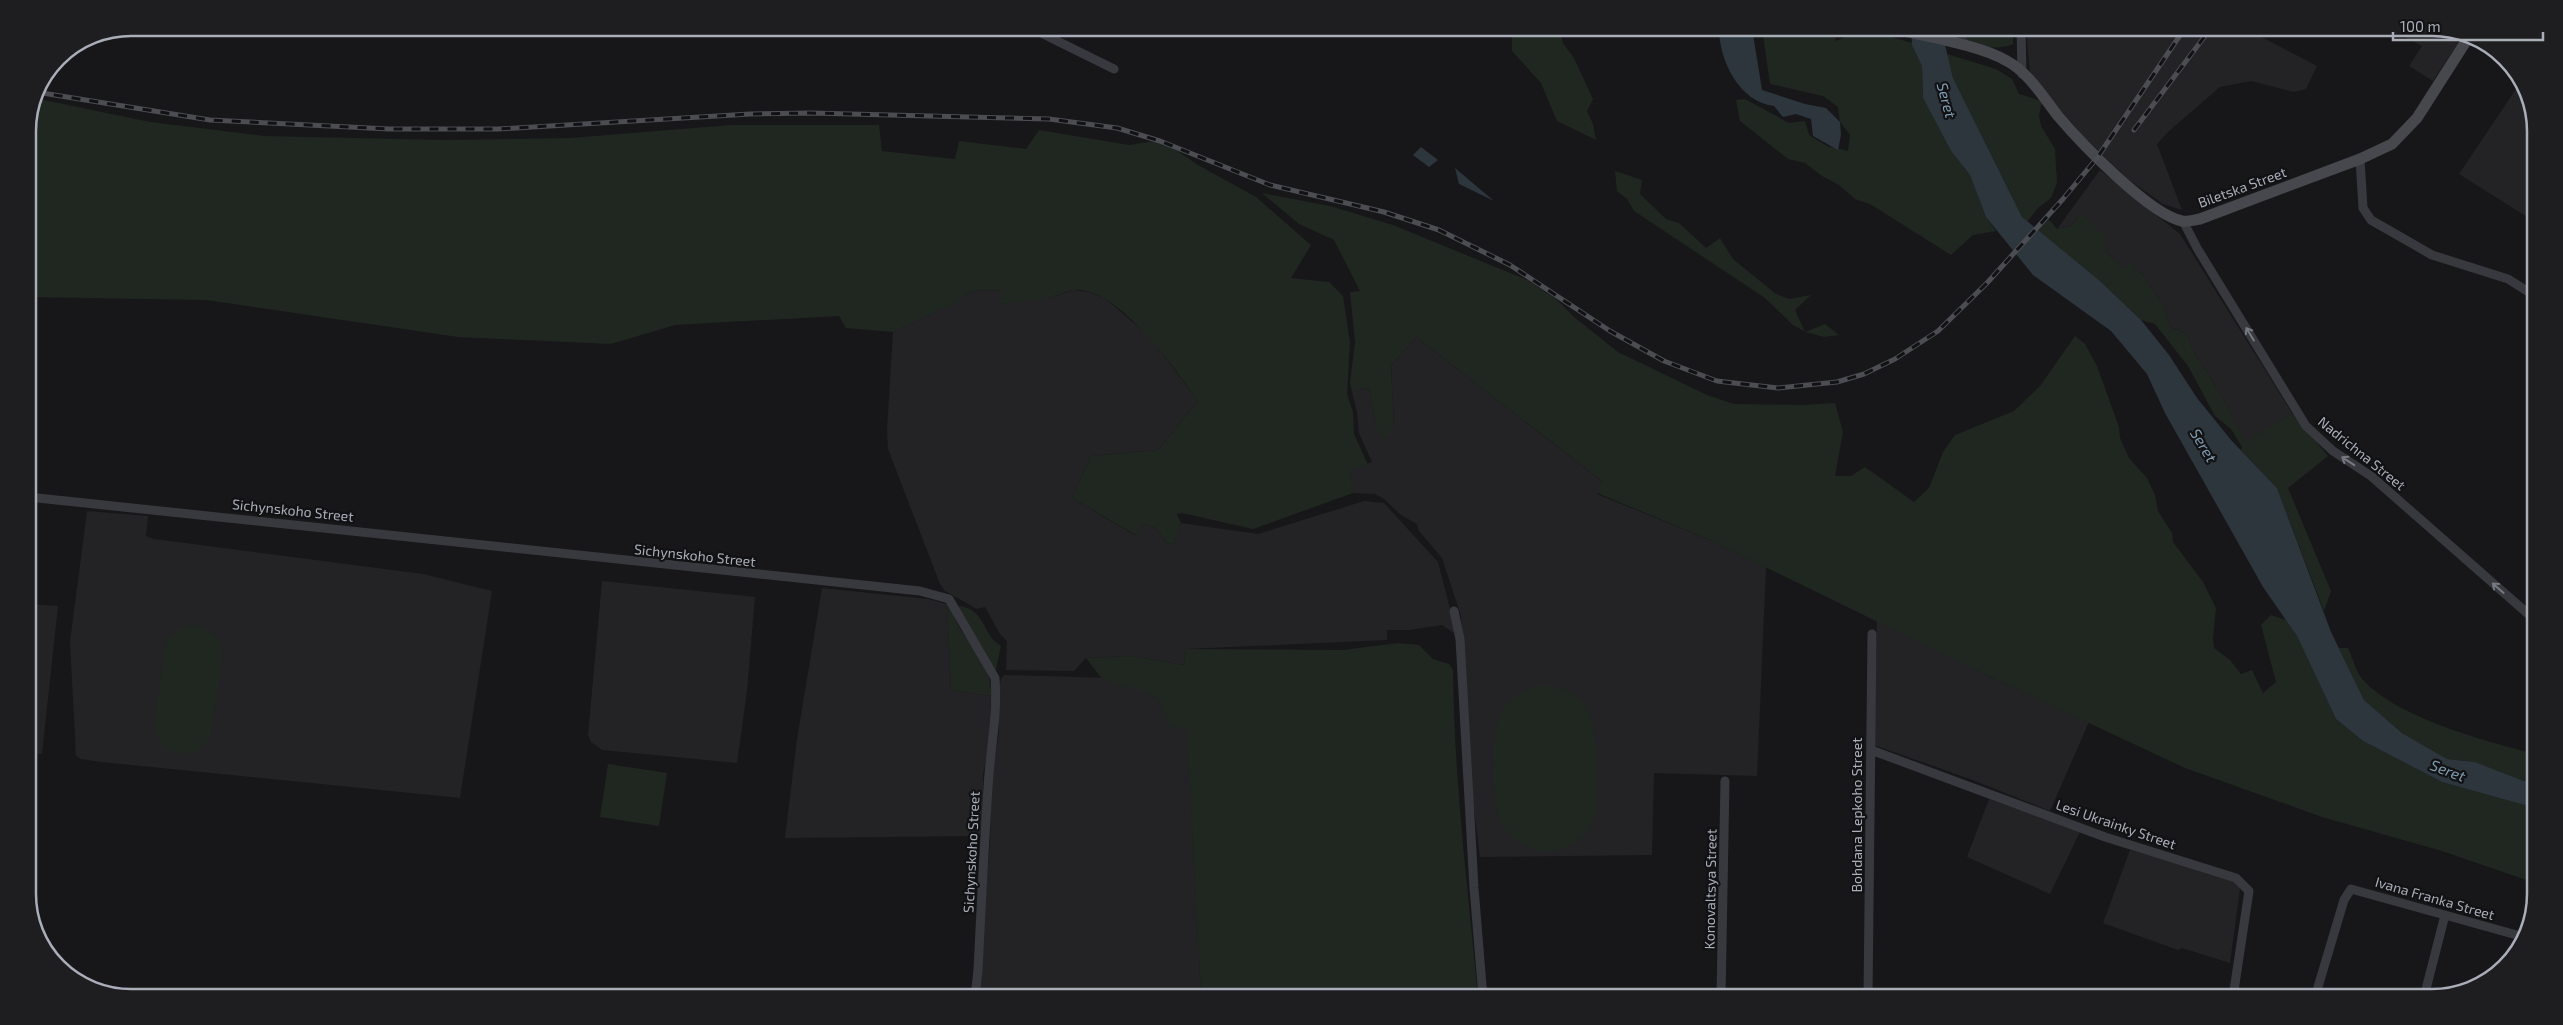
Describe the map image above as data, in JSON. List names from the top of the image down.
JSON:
{
  "streets": {
    "street": [
      "Biletska Street",
      "Nadrichna Street",
      "Sichynskoho Street",
      "Bohdana Lepkoho Street",
      "Lesi Ukrainky Street",
      "Konovaltsya Street",
      "Ivana Franka Street"
    ]
  },
  "crossings": [
    ["Biletska Street", "Nadrichna Street"],
    ["Bohdana Lepkoho Street", "Lesi Ukrainky Street"]
  ],
  "one_way": ["Nadrichna Street"],
  "water": ["Seret"],
  "scale_bar": "100 m"
}
